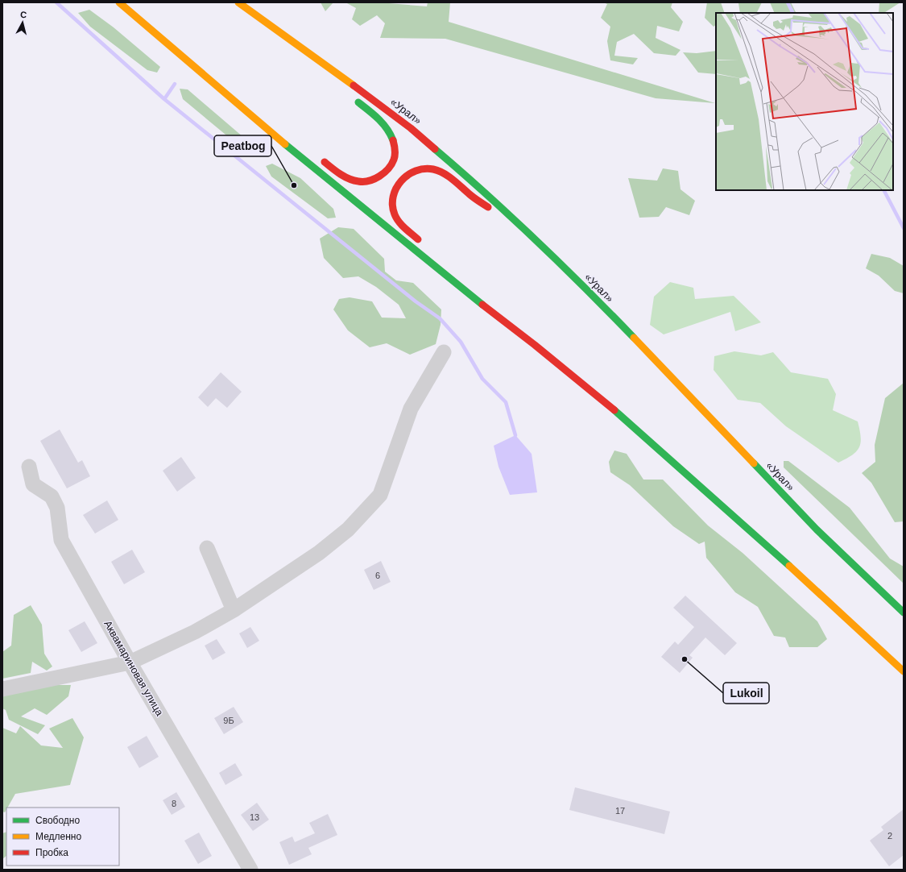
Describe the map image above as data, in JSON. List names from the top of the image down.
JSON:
{
  "streets": {
    "highway": ["«Урал»"],
    "street": ["Аквамариновая улица"]
  },
  "places": ["Peatbog", "Lukoil"],
  "house_numbers": [
    "6",
    "9Б",
    "8",
    "17",
    "13",
    "2"
  ],
  "legend": ["Свободно", "Медленно", "Пробка"],
  "north": "top"
}
